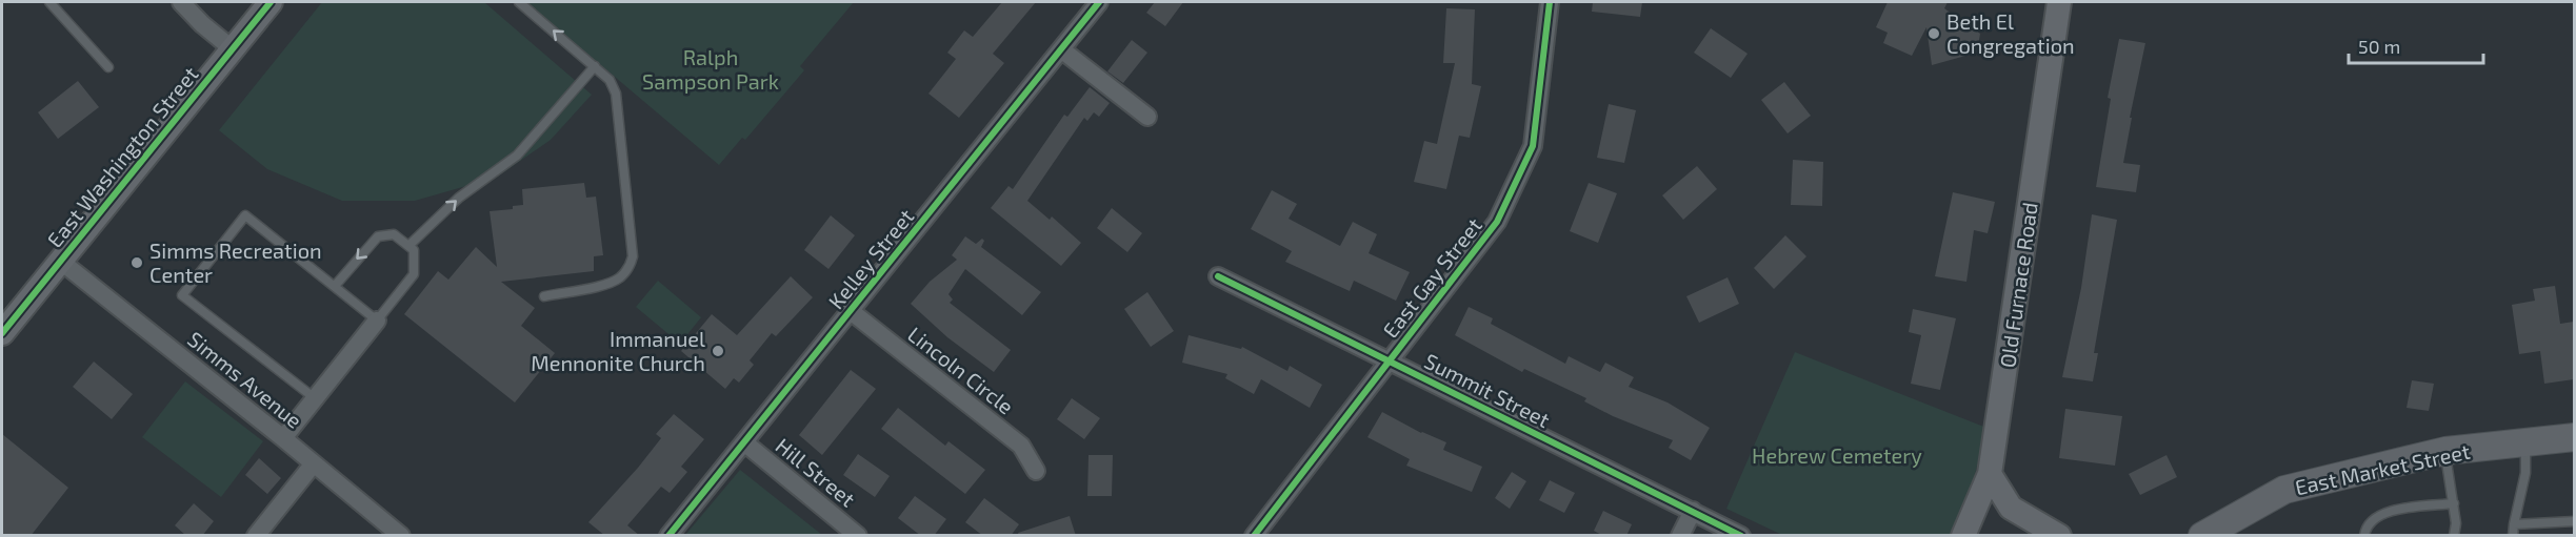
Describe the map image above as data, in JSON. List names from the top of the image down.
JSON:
{
  "streets": {
    "main road": ["East Market Street"],
    "street": [
      "East Washington Street",
      "Kelley Street",
      "East Gay Street",
      "Old Furnace Road",
      "Lincoln Circle",
      "Simms Avenue",
      "Summit Street",
      "Hill Street"
    ]
  },
  "crossings": [
    ["East Washington Street", "Simms Avenue"],
    ["Kelley Street", "Lincoln Circle"],
    ["Kelley Street", "Hill Street"],
    ["East Gay Street", "Summit Street"]
  ],
  "parks": ["Ralph Sampson Park", "Hebrew Cemetery"],
  "places": ["Beth El Congregation", "Simms Recreation Center", "Immanuel Mennonite Church"],
  "scale_bar": "50 m"
}
